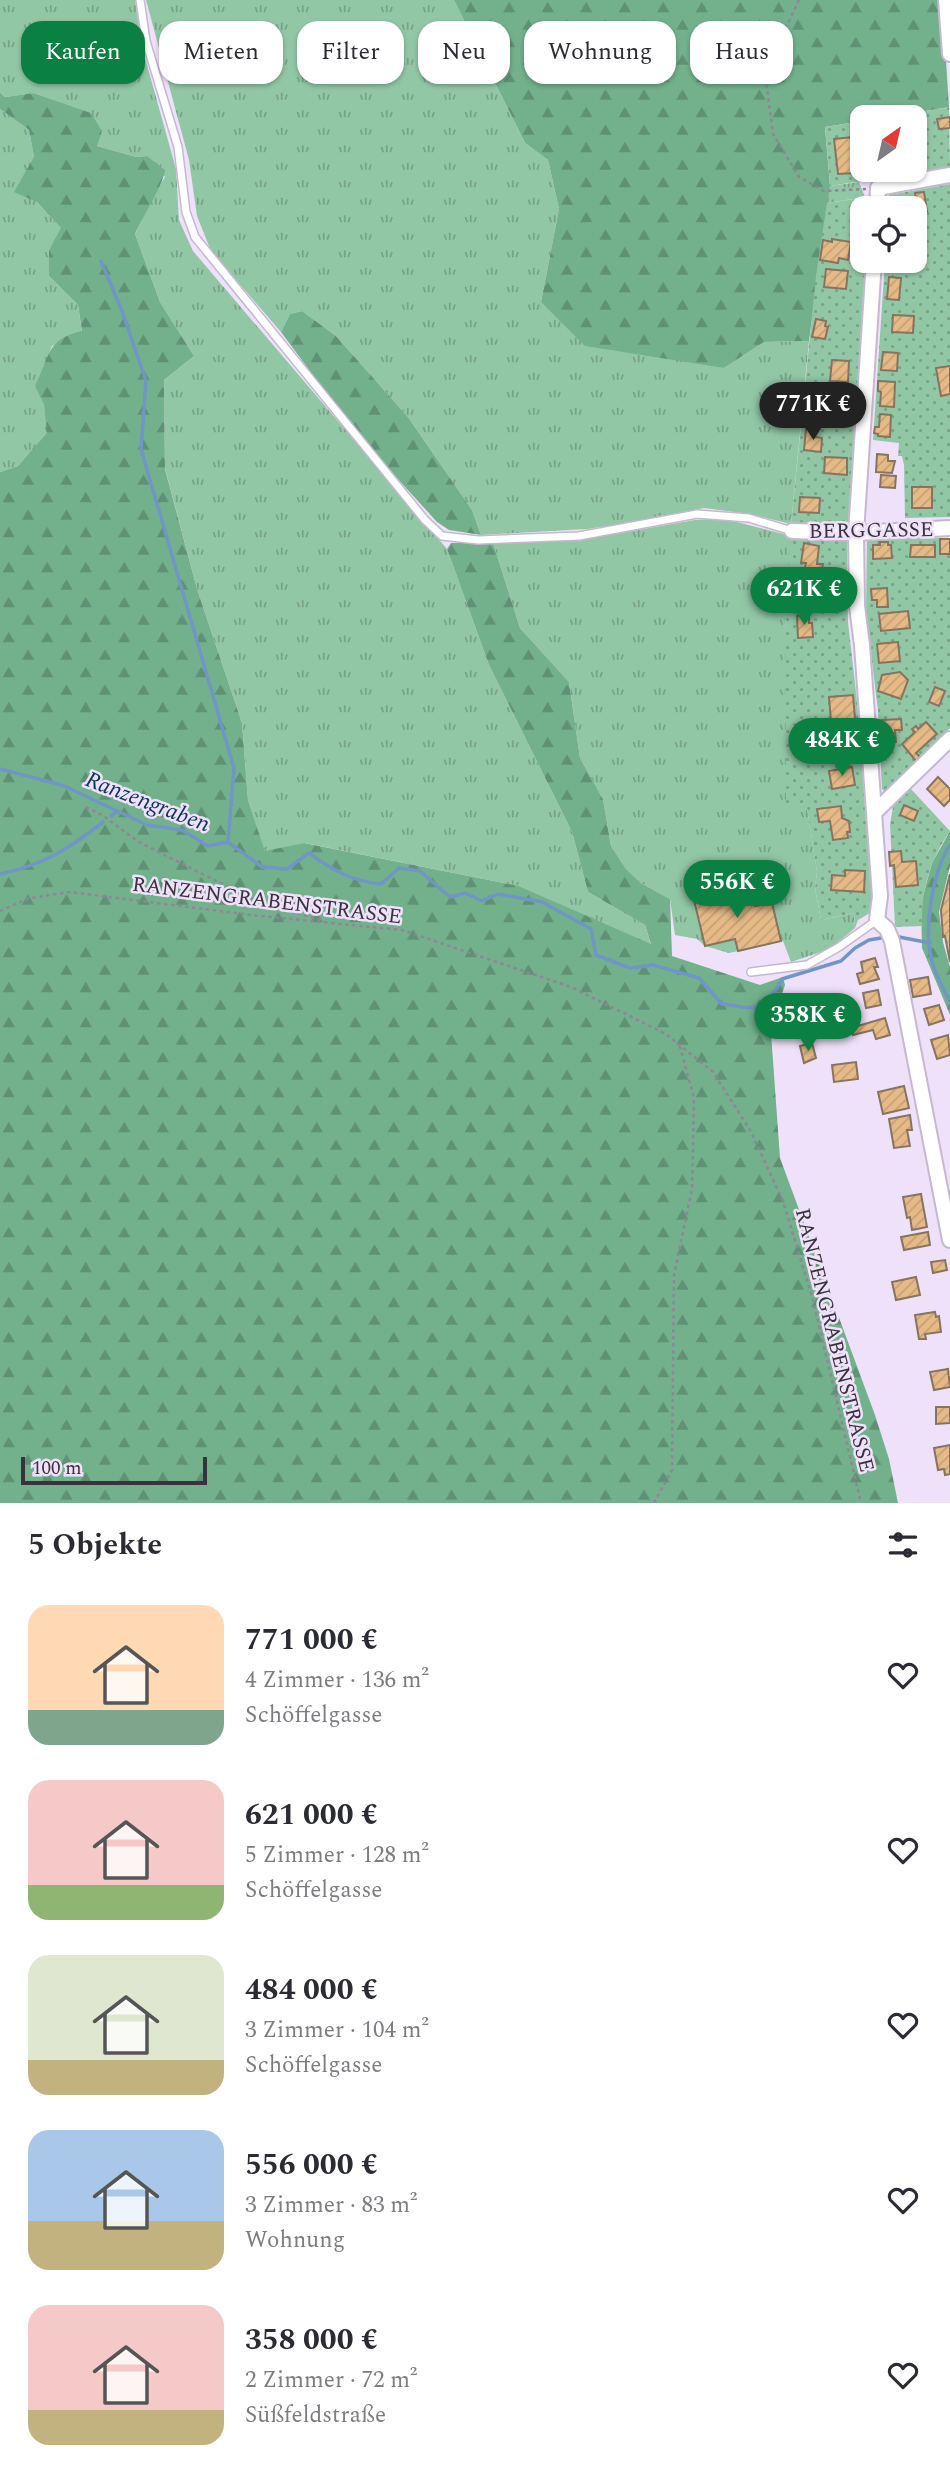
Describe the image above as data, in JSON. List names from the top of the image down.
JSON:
{
  "streets": {
    "street": ["BERGGASSE"],
    "path": ["RANZENGRABENSTRASSE"]
  },
  "water": ["Ranzengraben"],
  "scale_bar": "100 m",
  "north": "top right",
  "page": {
    "chip": [
      "Kaufen",
      "Mieten",
      "Filter",
      "Neu",
      "Wohnung",
      "Haus"
    ],
    "price": [
      "771K €",
      "621K €",
      "484K €",
      "556K €",
      "358K €"
    ],
    "scale": "100 m",
    "heading": "5 Objekte",
    "list": [
      {
        "name": "771 000 €",
        "note": "4 Zimmer · 136 m² · Schöffelgasse"
      },
      {
        "name": "621 000 €",
        "note": "5 Zimmer · 128 m² · Schöffelgasse"
      },
      {
        "name": "484 000 €",
        "note": "3 Zimmer · 104 m² · Schöffelgasse"
      },
      {
        "name": "556 000 €",
        "note": "3 Zimmer · 83 m² · Wohnung"
      },
      {
        "name": "358 000 €",
        "note": "2 Zimmer · 72 m² · Süßfeldstraße"
      }
    ]
  }
}
